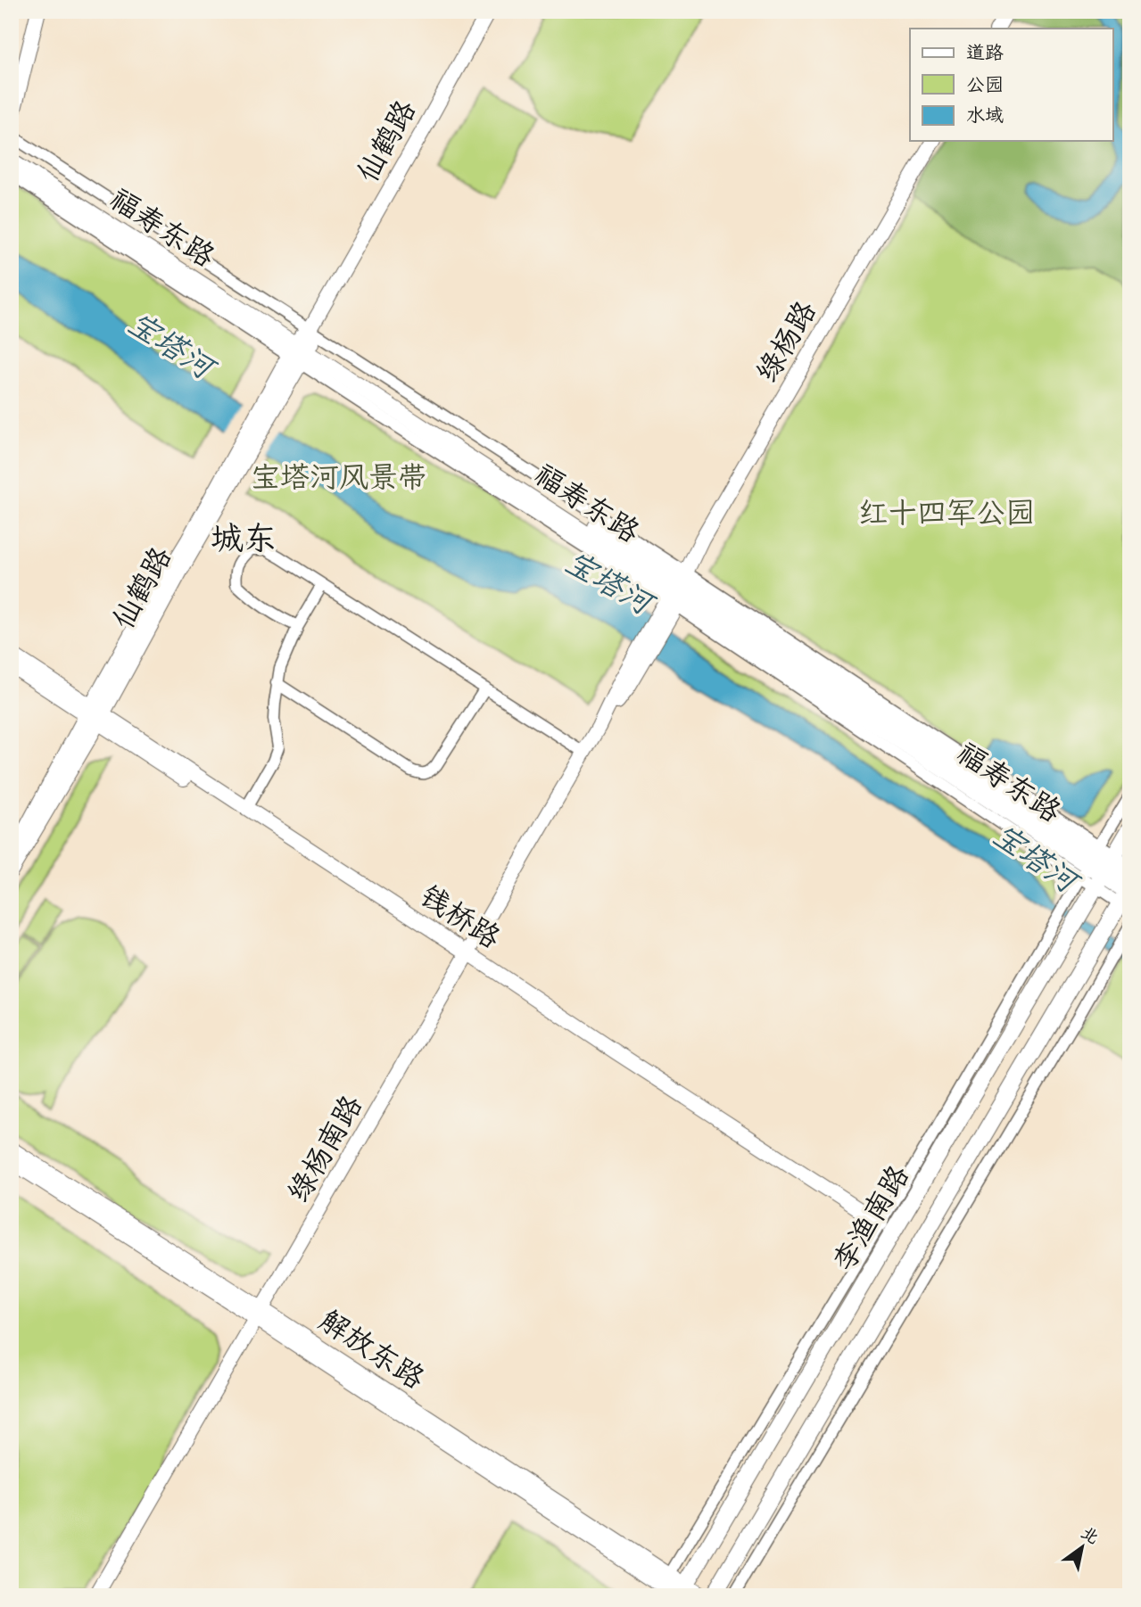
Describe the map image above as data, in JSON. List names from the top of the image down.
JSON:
{
  "streets": {
    "main road": ["福寿东路", "李渔南路"],
    "street": [
      "仙鹤路",
      "绿杨路",
      "钱桥路",
      "绿杨南路",
      "解放东路"
    ]
  },
  "crossings": [
    ["仙鹤路", "福寿东路"],
    ["仙鹤路", "钱桥路"],
    ["福寿东路", "绿杨路"],
    ["福寿东路", "绿杨南路"],
    ["福寿东路", "李渔南路"],
    ["绿杨路", "绿杨南路"],
    ["钱桥路", "绿杨南路"],
    ["绿杨南路", "解放东路"],
    ["李渔南路", "解放东路"]
  ],
  "districts": ["城东"],
  "water": ["宝塔河"],
  "parks": ["宝塔河风景带", "红十四军公园"],
  "legend": ["道路", "公园", "水域"],
  "north": "top right"
}
